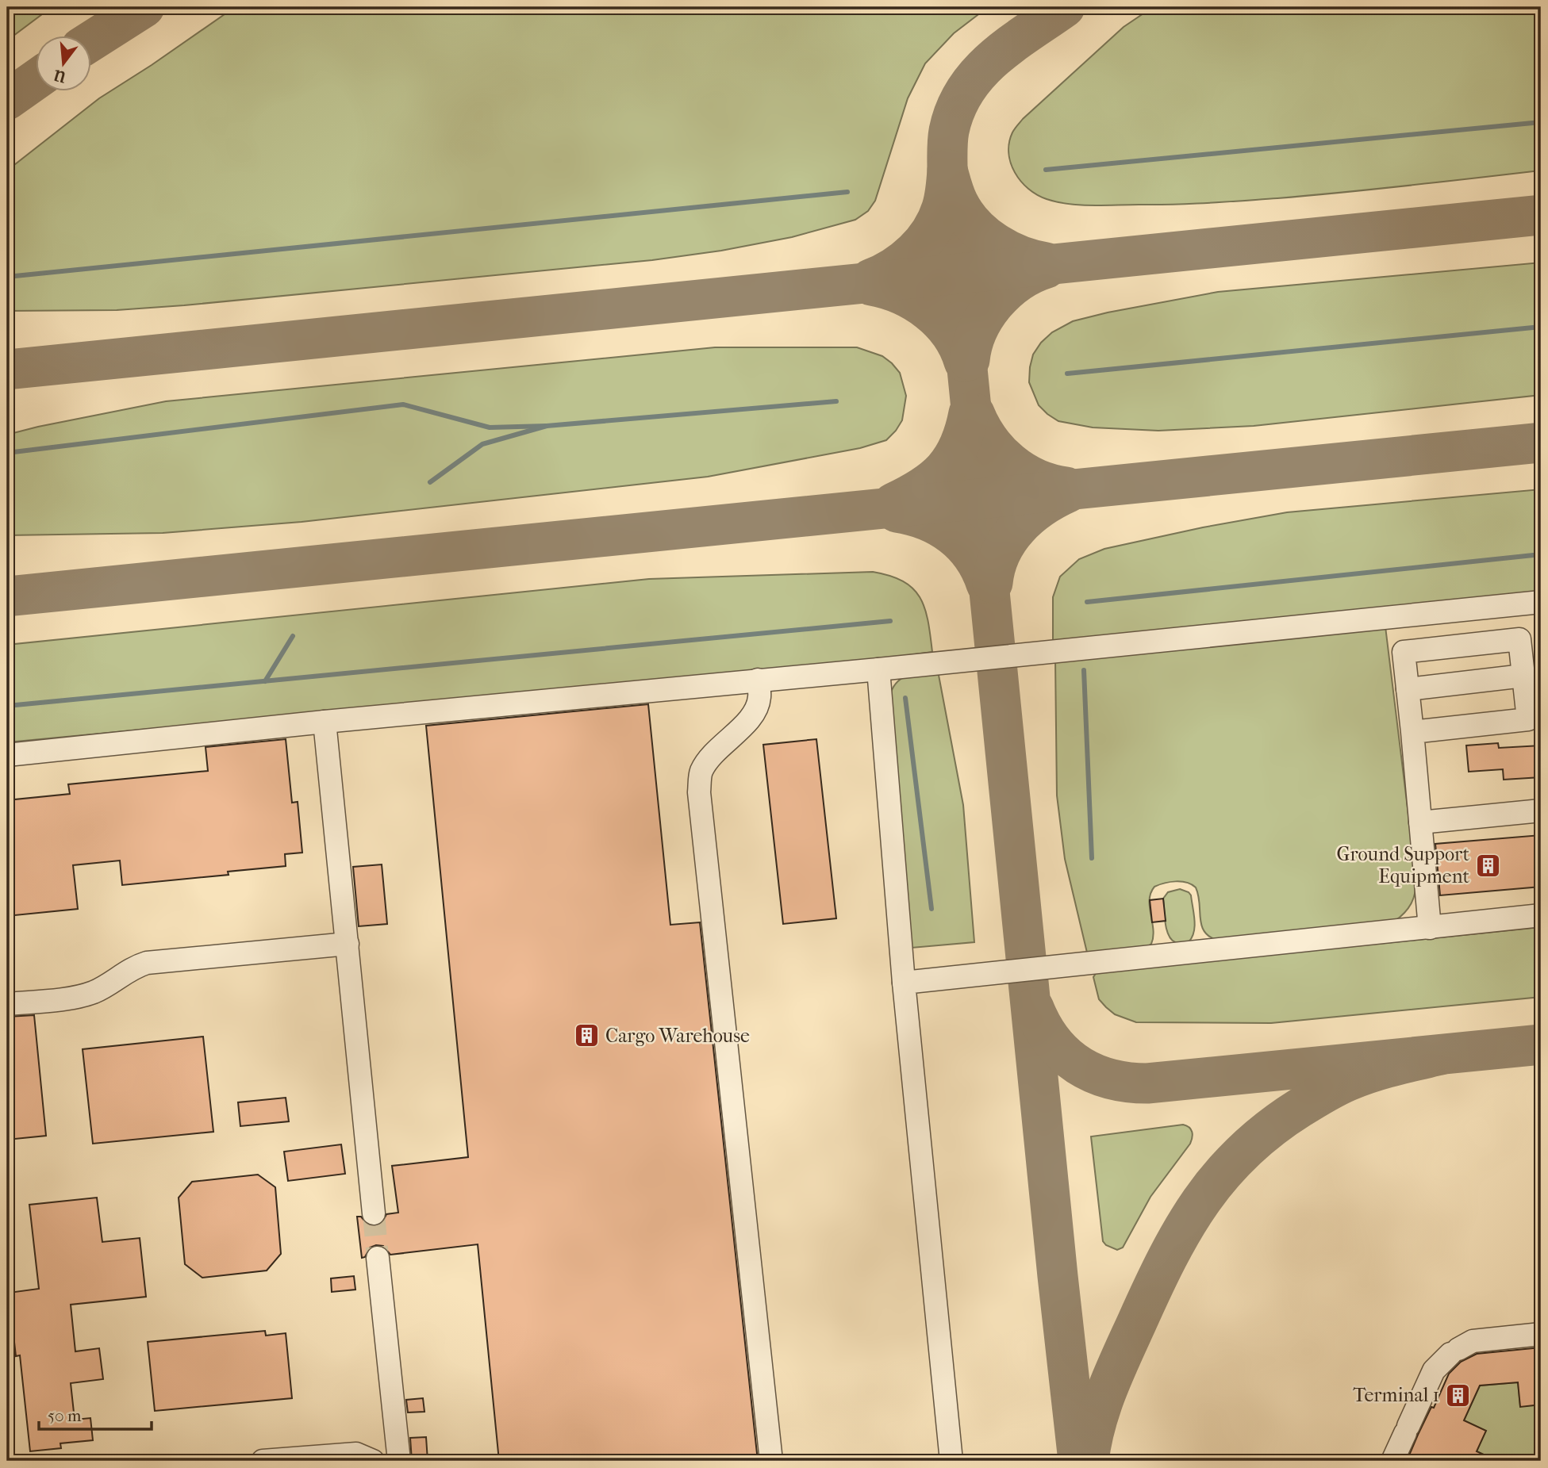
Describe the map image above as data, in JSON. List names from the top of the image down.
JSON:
{
  "places": {
    "building": ["Ground Support Equipment", "Cargo Warehouse", "Terminal 1"]
  },
  "scale_bar": "50 m",
  "north": "bottom"
}
